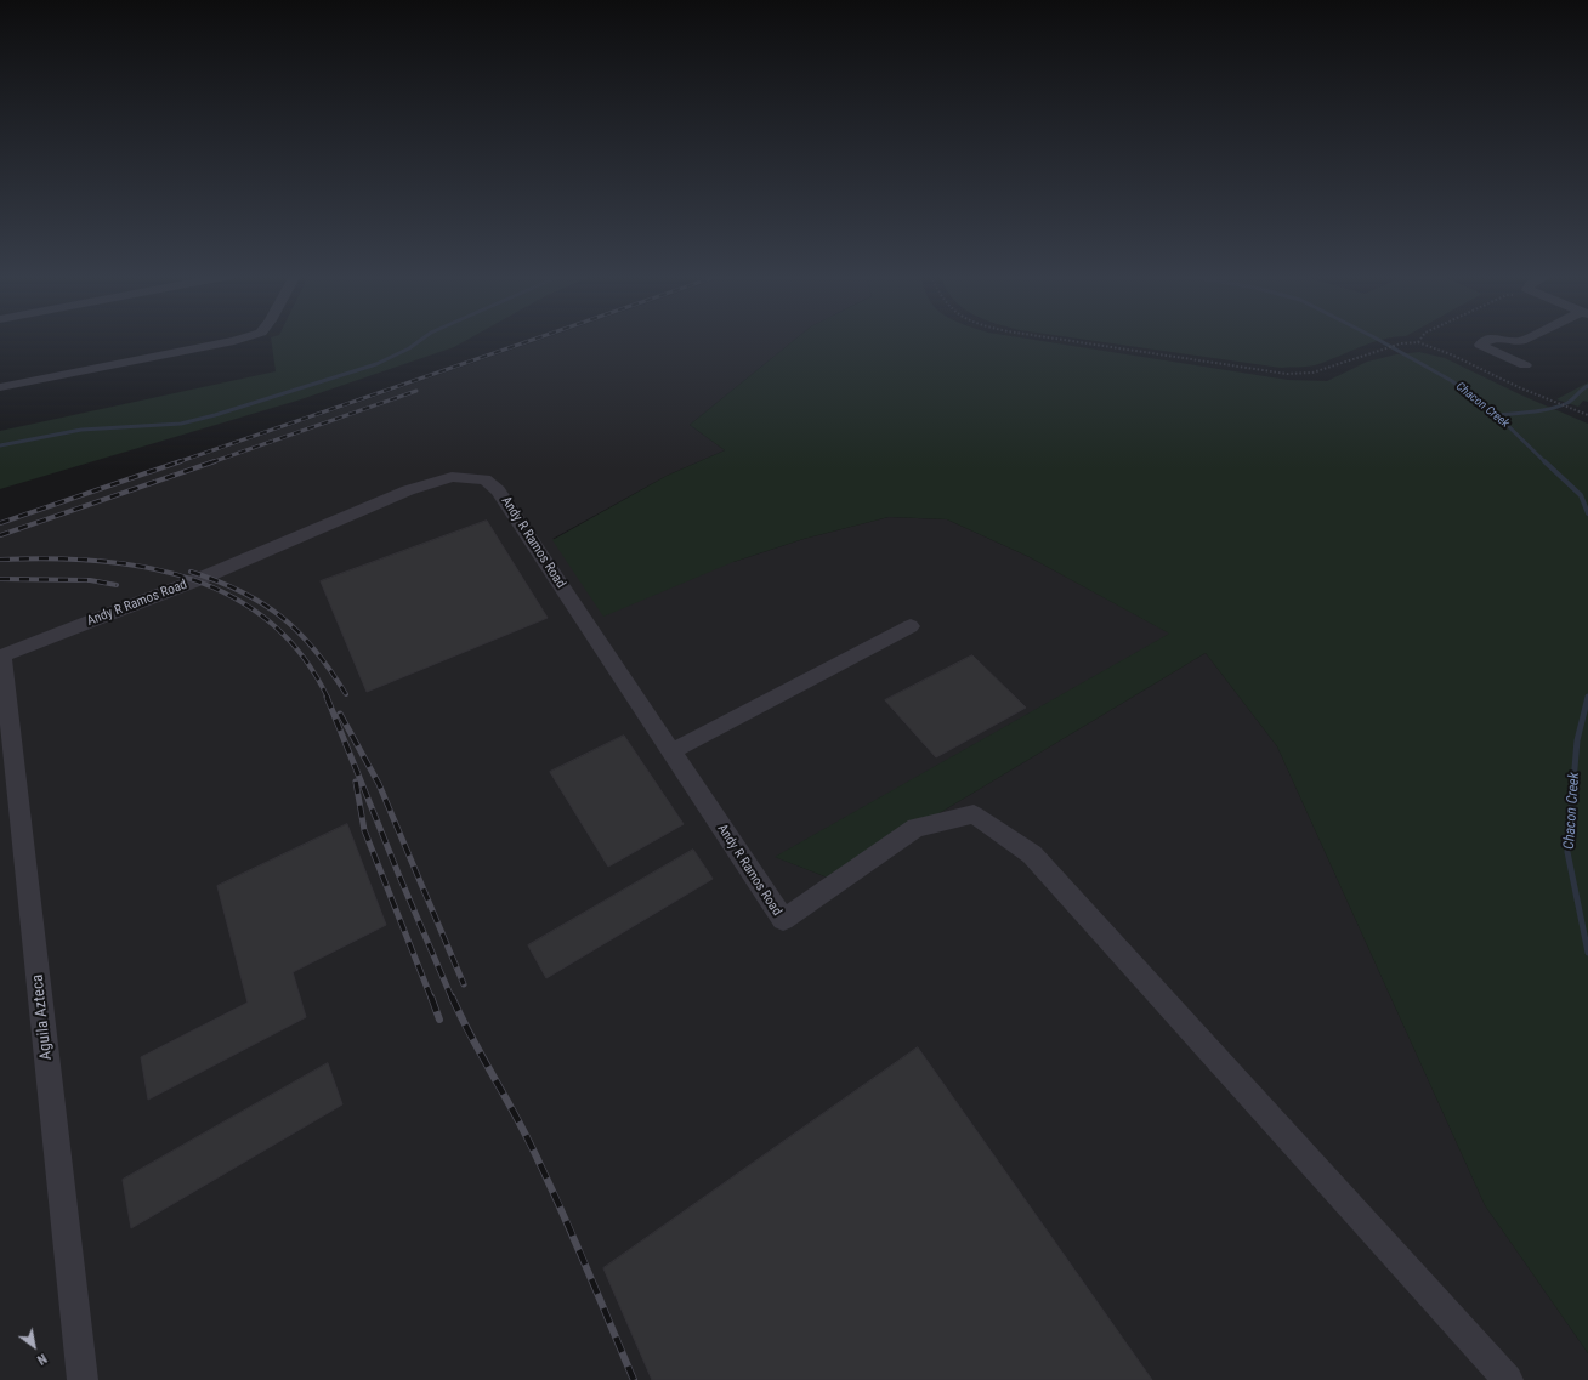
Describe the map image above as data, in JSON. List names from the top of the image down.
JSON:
{
  "streets": {
    "street": ["Andy R Ramos Road", "Aguila Azteca"]
  },
  "crossings": [
    ["Andy R Ramos Road", "Aguila Azteca"]
  ],
  "water": ["Chacon Creek"],
  "north": "bottom right"
}
